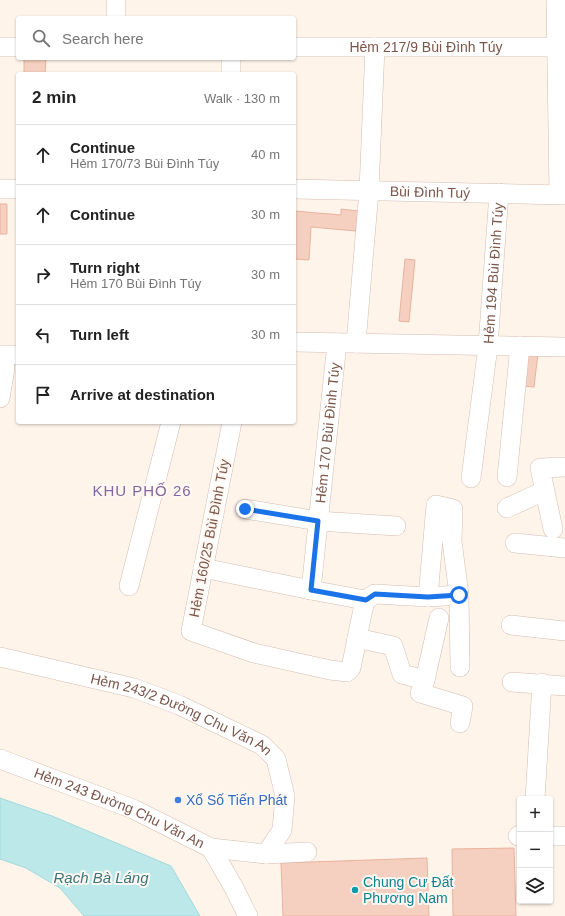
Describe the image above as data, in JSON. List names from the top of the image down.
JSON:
{
  "streets": {
    "street": [
      "Hẻm 217/9 Bùi Đình Túy",
      "Bùi Đình Tuý",
      "Hẻm 194 Bùi Đình Túy",
      "Hẻm 170 Bùi Đình Túy",
      "Hẻm 160/25 Bùi Đình Túy",
      "Hẻm 243/2 Đường Chu Văn An",
      "Hẻm 243 Đường Chu Văn An"
    ]
  },
  "crossings": [
    ["Bùi Đình Tuý", "Hẻm 194 Bùi Đình Túy"],
    ["Hẻm 194 Bùi Đình Túy", "Hẻm 170 Bùi Đình Túy"]
  ],
  "districts": ["KHU PHỐ 26"],
  "water": ["Rạch Bà Láng"],
  "places": ["Xổ Số Tiến Phát", "Chung Cư Đất Phương Nam"],
  "page": {
    "search": "Search here",
    "heading": ["2 min", "Walk · 130 m"],
    "list": [
      ["Continue", "Hẻm 170/73 Bùi Đình Túy", "40 m"],
      ["Continue", "30 m"],
      ["Turn right", "Hẻm 170 Bùi Đình Túy", "30 m"],
      ["Turn left", "30 m"],
      "Arrive at destination"
    ],
    "map_buttons": ["+", "−"]
  }
}
